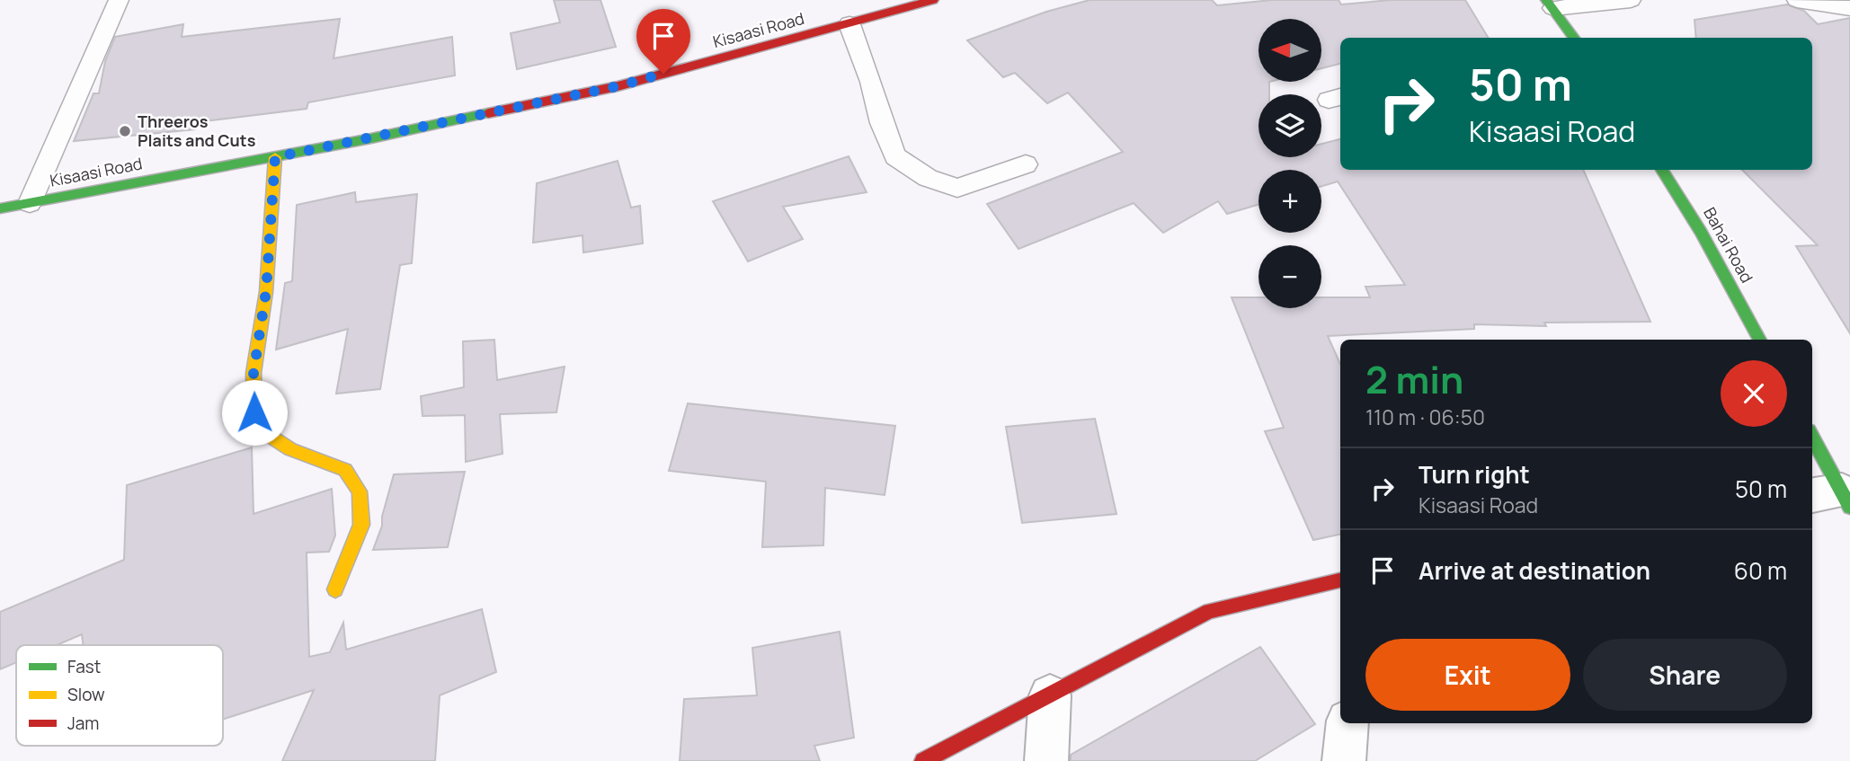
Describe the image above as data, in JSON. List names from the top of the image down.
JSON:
{
  "streets": {
    "street": ["Kisaasi Road", "Bahai Road"]
  },
  "places": ["Threeros Plaits and Cuts"],
  "legend": ["Fast", "Slow", "Jam"],
  "north": "left",
  "page": {
    "map_buttons": ["+", "−"],
    "turn": ["50 m", "Kisaasi Road"],
    "heading": ["2 min", "110 m · 06:50"],
    "list": [
      {
        "name": "Turn right",
        "note": "Kisaasi Road",
        "value": "50 m"
      },
      {
        "name": "Arrive at destination",
        "value": "60 m"
      }
    ],
    "buttons": ["Exit", "Share"]
  }
}
